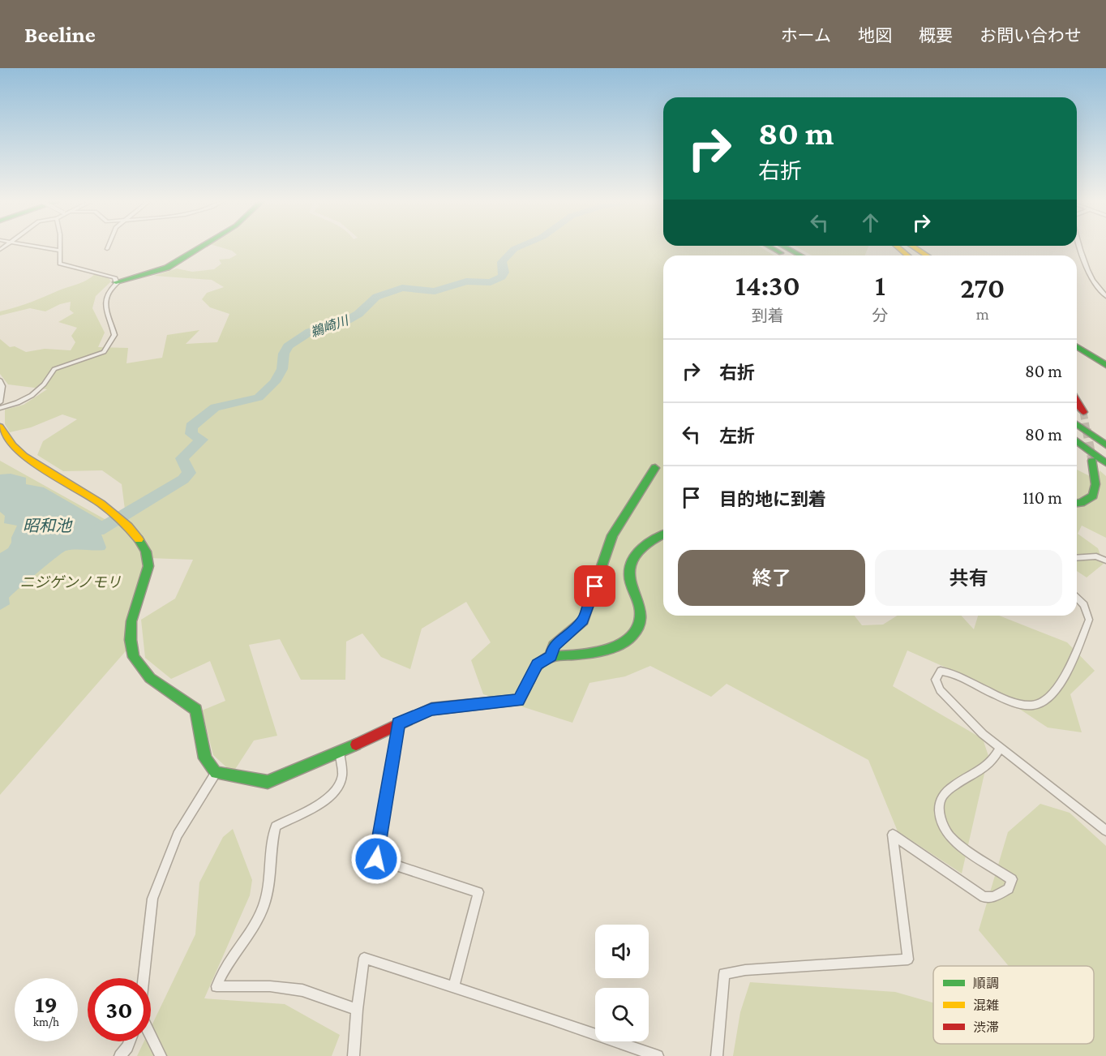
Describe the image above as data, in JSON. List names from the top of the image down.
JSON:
{
  "water": ["鵜崎川", "昭和池"],
  "parks": ["ニジゲンノモリ"],
  "legend": ["順調", "混雑", "渋滞"],
  "page": {
    "header": "Beeline",
    "nav": [
      "ホーム",
      "地図",
      "概要",
      "お問い合わせ"
    ],
    "turn": ["80 m", "右折"],
    "eta": [
      "14:30",
      "到着",
      "1",
      "分",
      "270",
      "m"
    ],
    "list": [
      {
        "name": "右折",
        "value": "80 m"
      },
      {
        "name": "左折",
        "value": "80 m"
      },
      {
        "name": "目的地に到着",
        "value": "110 m"
      }
    ],
    "buttons": ["終了", "共有"],
    "speed": "19 km/h",
    "limit": "30"
  }
}
